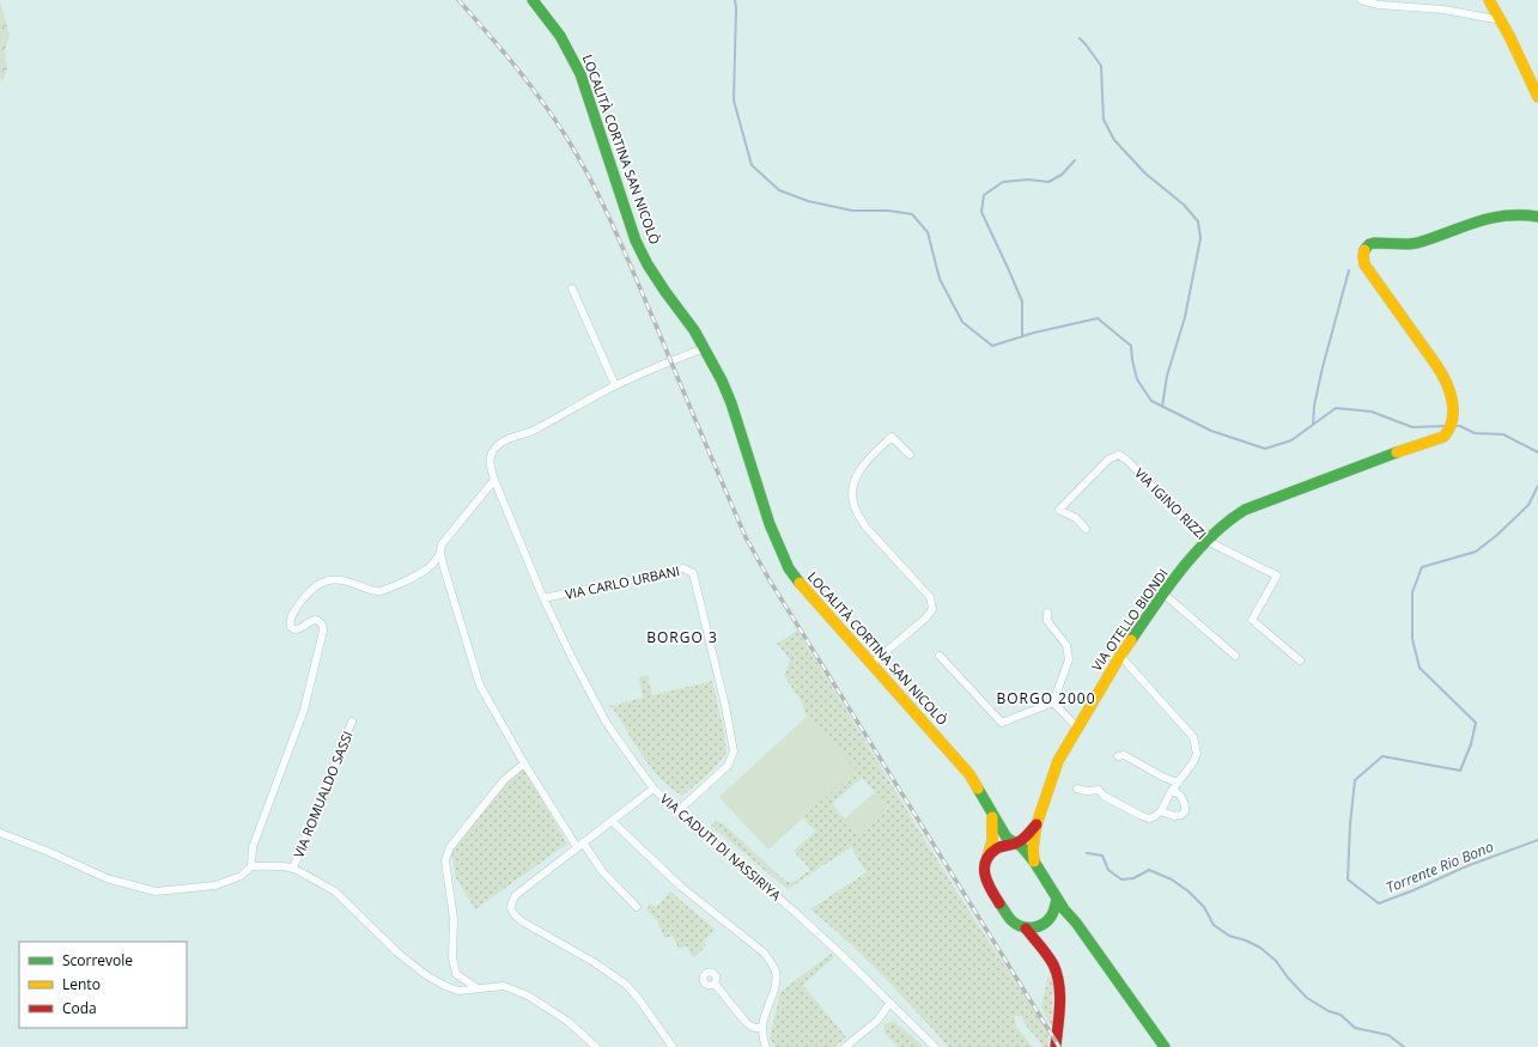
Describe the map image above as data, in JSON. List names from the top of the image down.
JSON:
{
  "streets": {
    "main road": ["LOCALITÀ CORTINA SAN NICOLÒ", "VIA OTELLO BIONDI"],
    "street": [
      "VIA IGINO RIZZI",
      "VIA CARLO URBANI",
      "VIA ROMUALDO SASSI",
      "VIA CADUTI DI NASSIRIYA"
    ]
  },
  "crossings": [
    ["LOCALITÀ CORTINA SAN NICOLÒ", "VIA OTELLO BIONDI"],
    ["LOCALITÀ CORTINA SAN NICOLÒ", "VIA CADUTI DI NASSIRIYA"],
    ["VIA IGINO RIZZI", "VIA OTELLO BIONDI"],
    ["VIA CARLO URBANI", "VIA CADUTI DI NASSIRIYA"]
  ],
  "districts": ["BORGO 3", "BORGO 2000"],
  "water": ["Torrente Rio Bono"],
  "legend": ["Scorrevole", "Lento", "Coda"]
}
